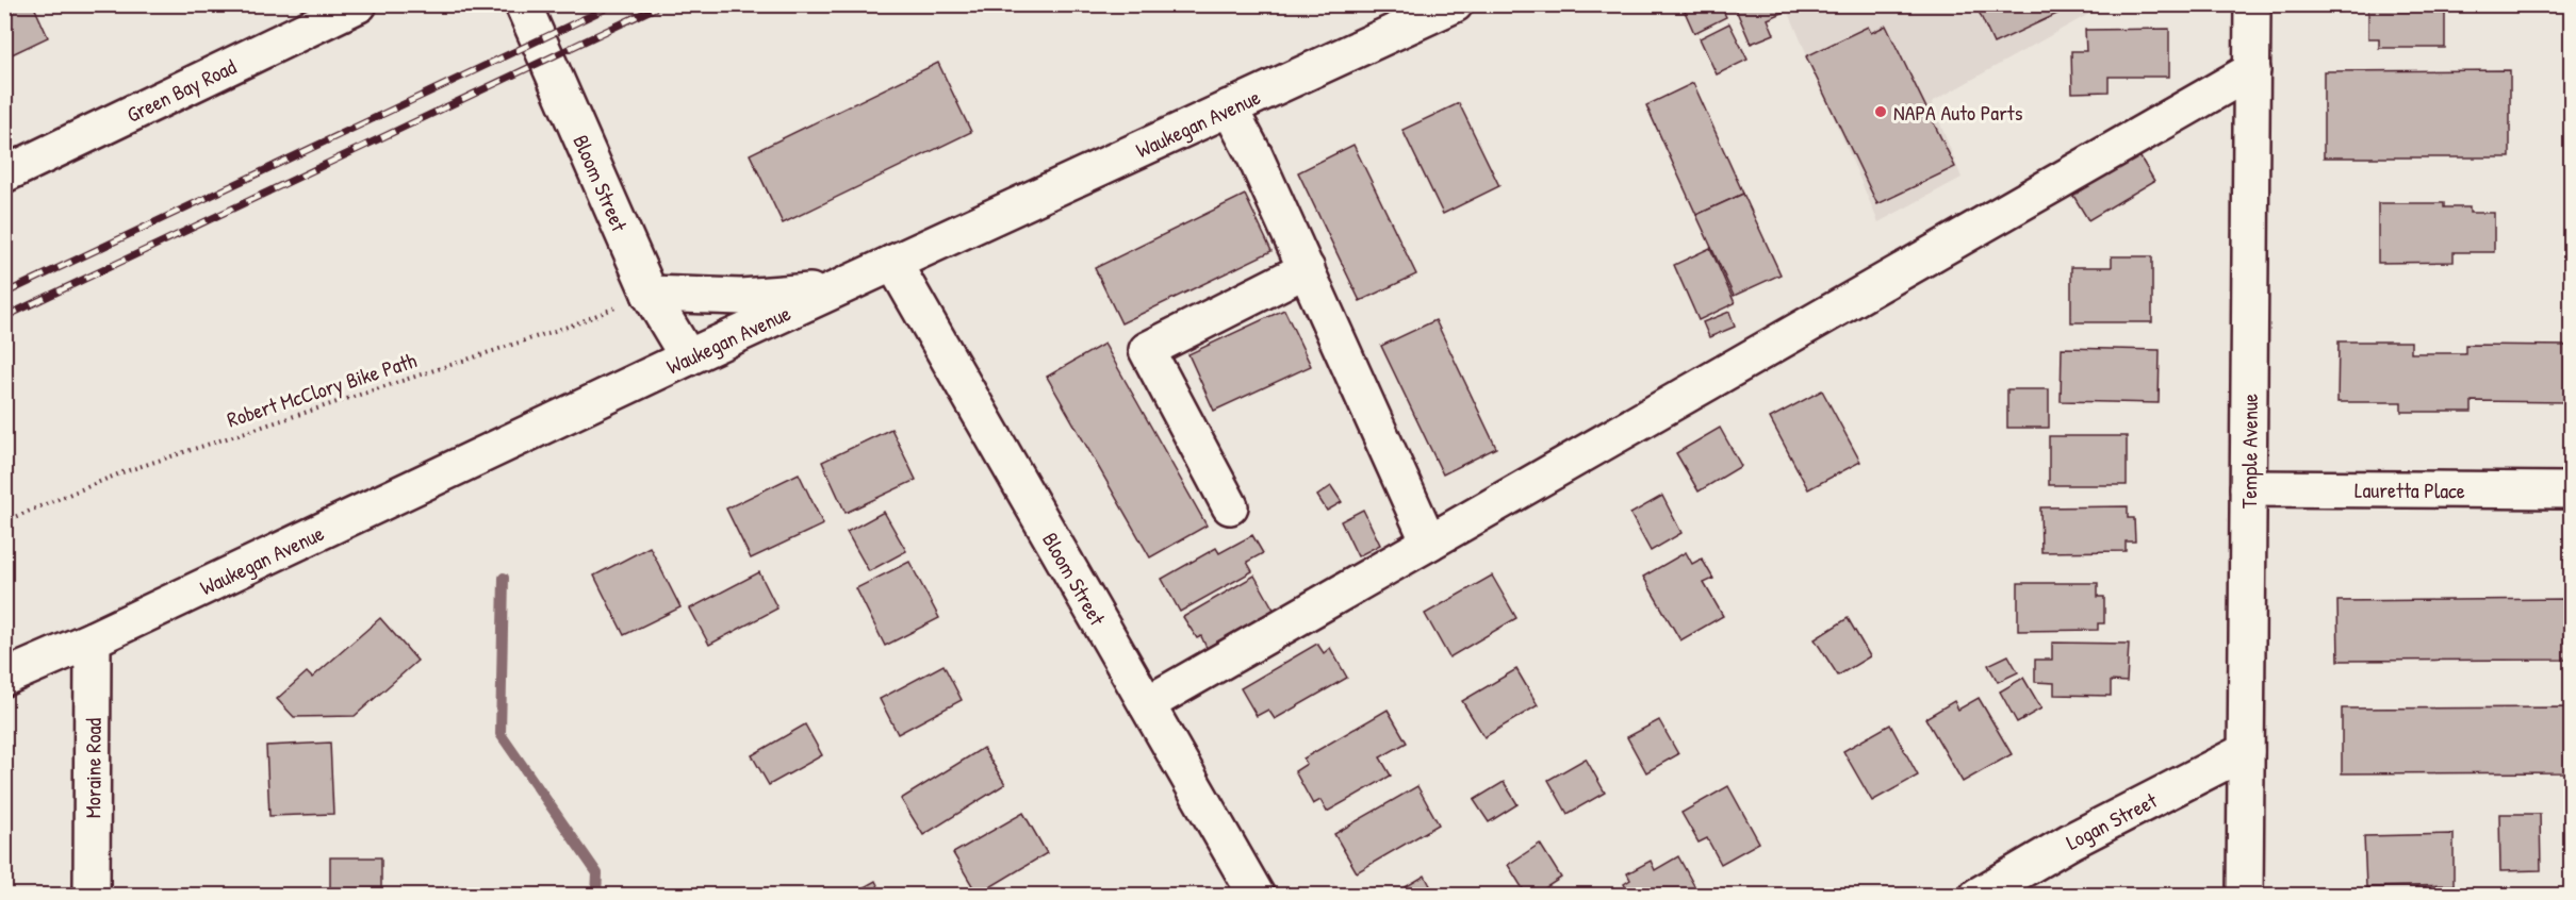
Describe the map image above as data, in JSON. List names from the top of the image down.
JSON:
{
  "streets": {
    "street": [
      "Green Bay Road",
      "Waukegan Avenue",
      "Bloom Street",
      "Temple Avenue",
      "Lauretta Place",
      "Moraine Road",
      "Logan Street"
    ],
    "path": ["Robert McClory Bike Path"]
  },
  "crossings": [
    ["Waukegan Avenue", "Bloom Street"],
    ["Waukegan Avenue", "Moraine Road"],
    ["Bloom Street", "Robert McClory Bike Path"],
    ["Temple Avenue", "Lauretta Place"],
    ["Temple Avenue", "Logan Street"]
  ],
  "places": ["NAPA Auto Parts"]
}
